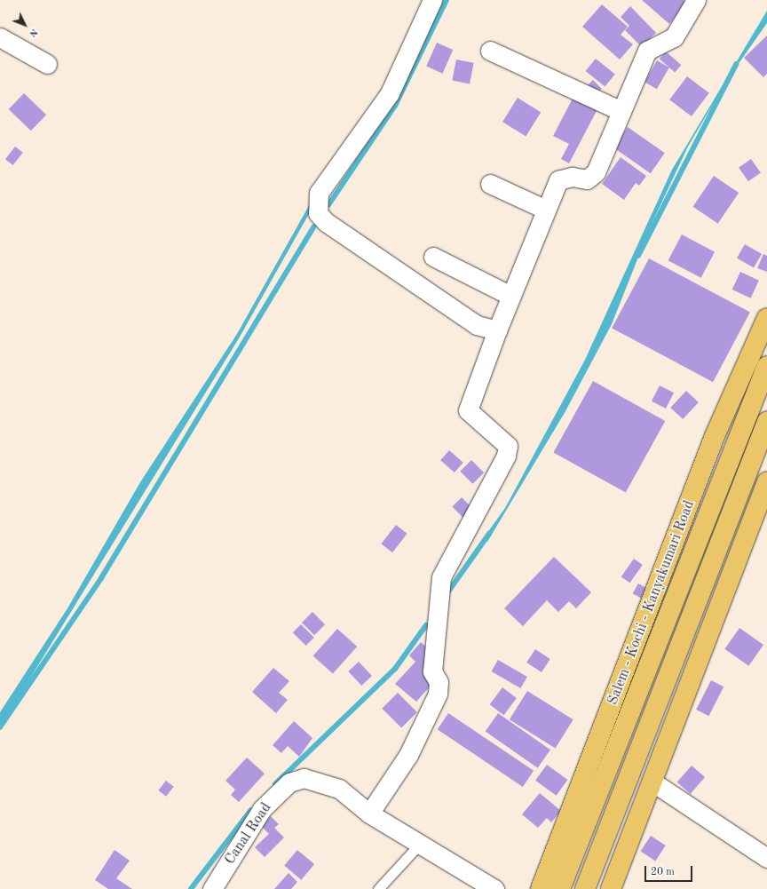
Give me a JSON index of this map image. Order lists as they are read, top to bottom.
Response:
{
  "streets": {
    "highway": ["Salem - Kochi - Kanyakumari Road"],
    "street": ["Canal Road"]
  },
  "scale_bar": "20 m",
  "north": "bottom right"
}
